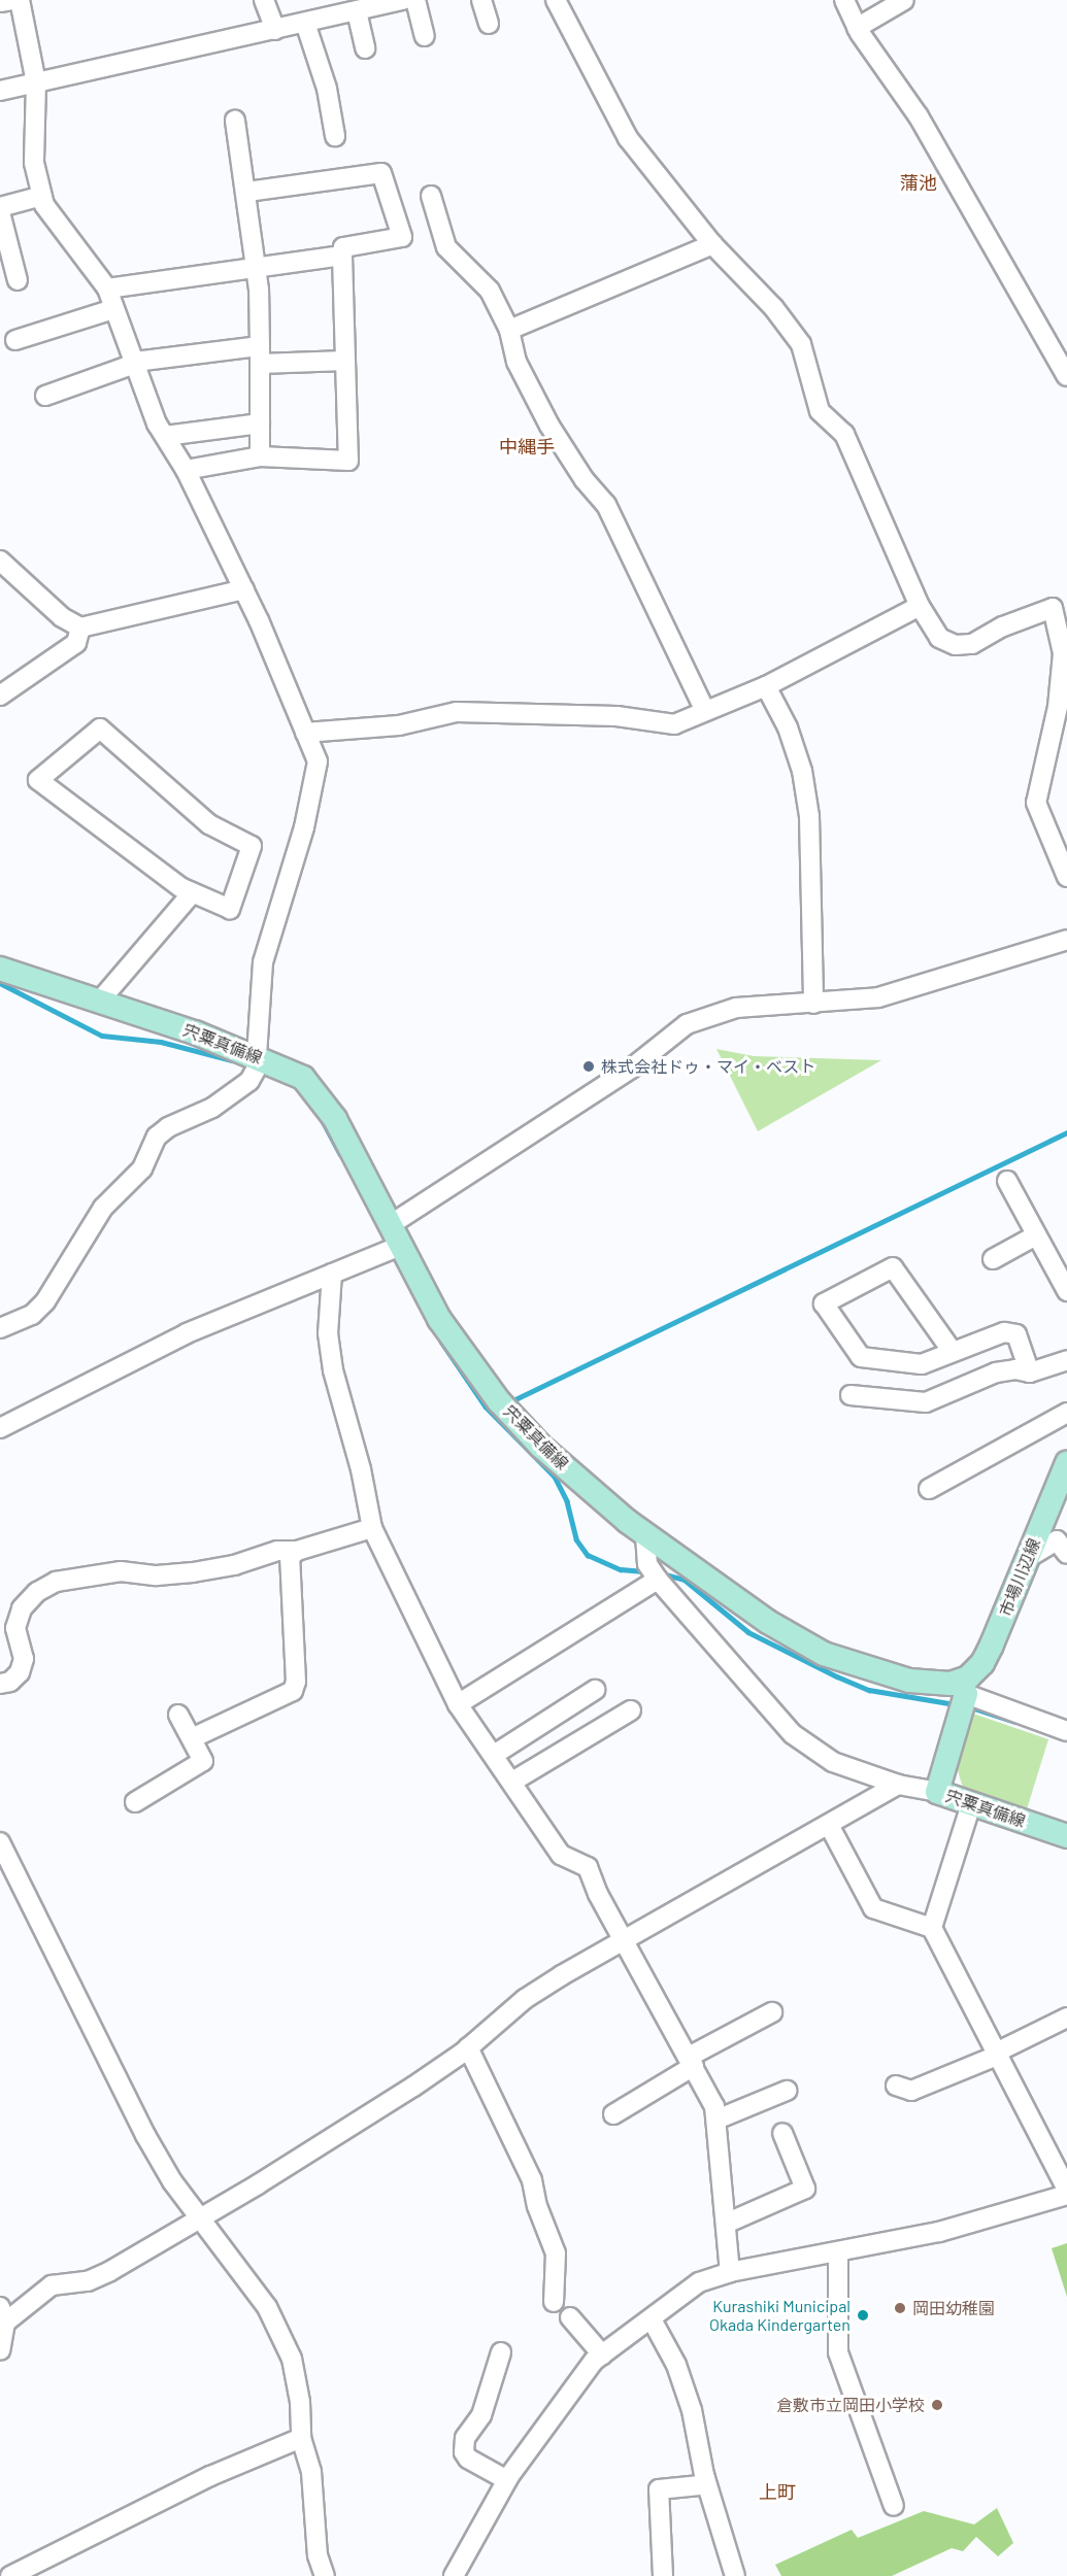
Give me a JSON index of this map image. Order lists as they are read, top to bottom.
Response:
{
  "streets": {
    "main road": ["宍粟真備線", "市場川辺線"]
  },
  "crossings": [
    ["宍粟真備線", "市場川辺線"]
  ],
  "districts": ["蒲池", "中縄手", "上町"],
  "places": [
    "株式会社ドゥ・マイ・ベスト",
    "岡田幼稚園",
    "Kurashiki Municipal Okada Kindergarten",
    "倉敷市立岡田小学校"
  ]
}
